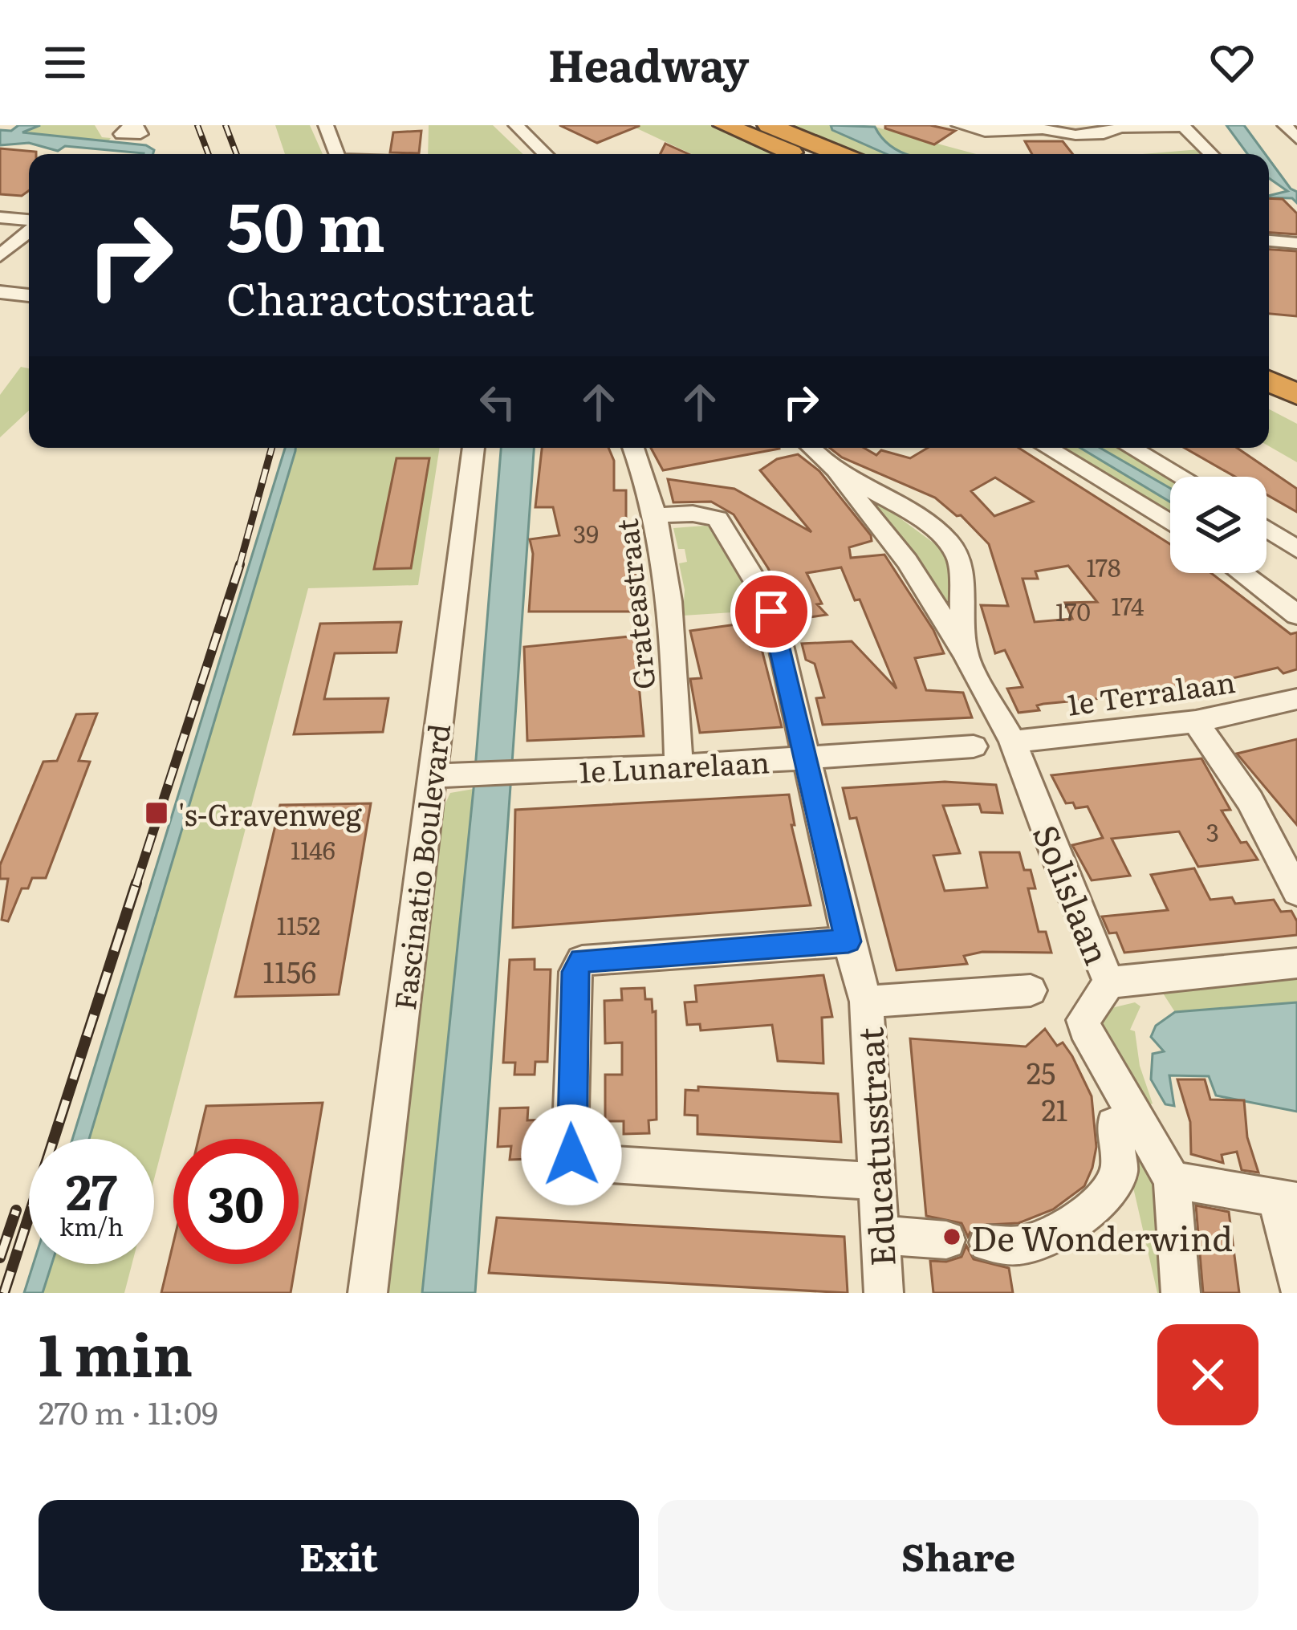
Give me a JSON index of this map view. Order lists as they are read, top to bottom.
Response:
{
  "streets": {
    "street": [
      "Grateastraat",
      "1e Terralaan",
      "1e Lunarelaan",
      "Fascinatio Boulevard",
      "Solislaan",
      "Educatusstraat"
    ]
  },
  "crossings": [
    ["Grateastraat", "1e Lunarelaan"],
    ["Grateastraat", "Educatusstraat"],
    ["1e Terralaan", "Solislaan"],
    ["1e Lunarelaan", "Fascinatio Boulevard"],
    ["1e Lunarelaan", "Educatusstraat"]
  ],
  "places": {
    "transit": ["'s-Gravenweg"],
    "other": ["De Wonderwind"]
  },
  "house_numbers": [
    "39",
    "178",
    "174",
    "170",
    "3",
    "1146",
    "1152",
    "1156",
    "25",
    "21"
  ],
  "page": {
    "header": "Headway",
    "turn": ["50 m", "Charactostraat"],
    "speed": "27 km/h",
    "limit": "30",
    "heading": ["1 min", "270 m · 11:09"],
    "buttons": ["Exit", "Share"]
  }
}
